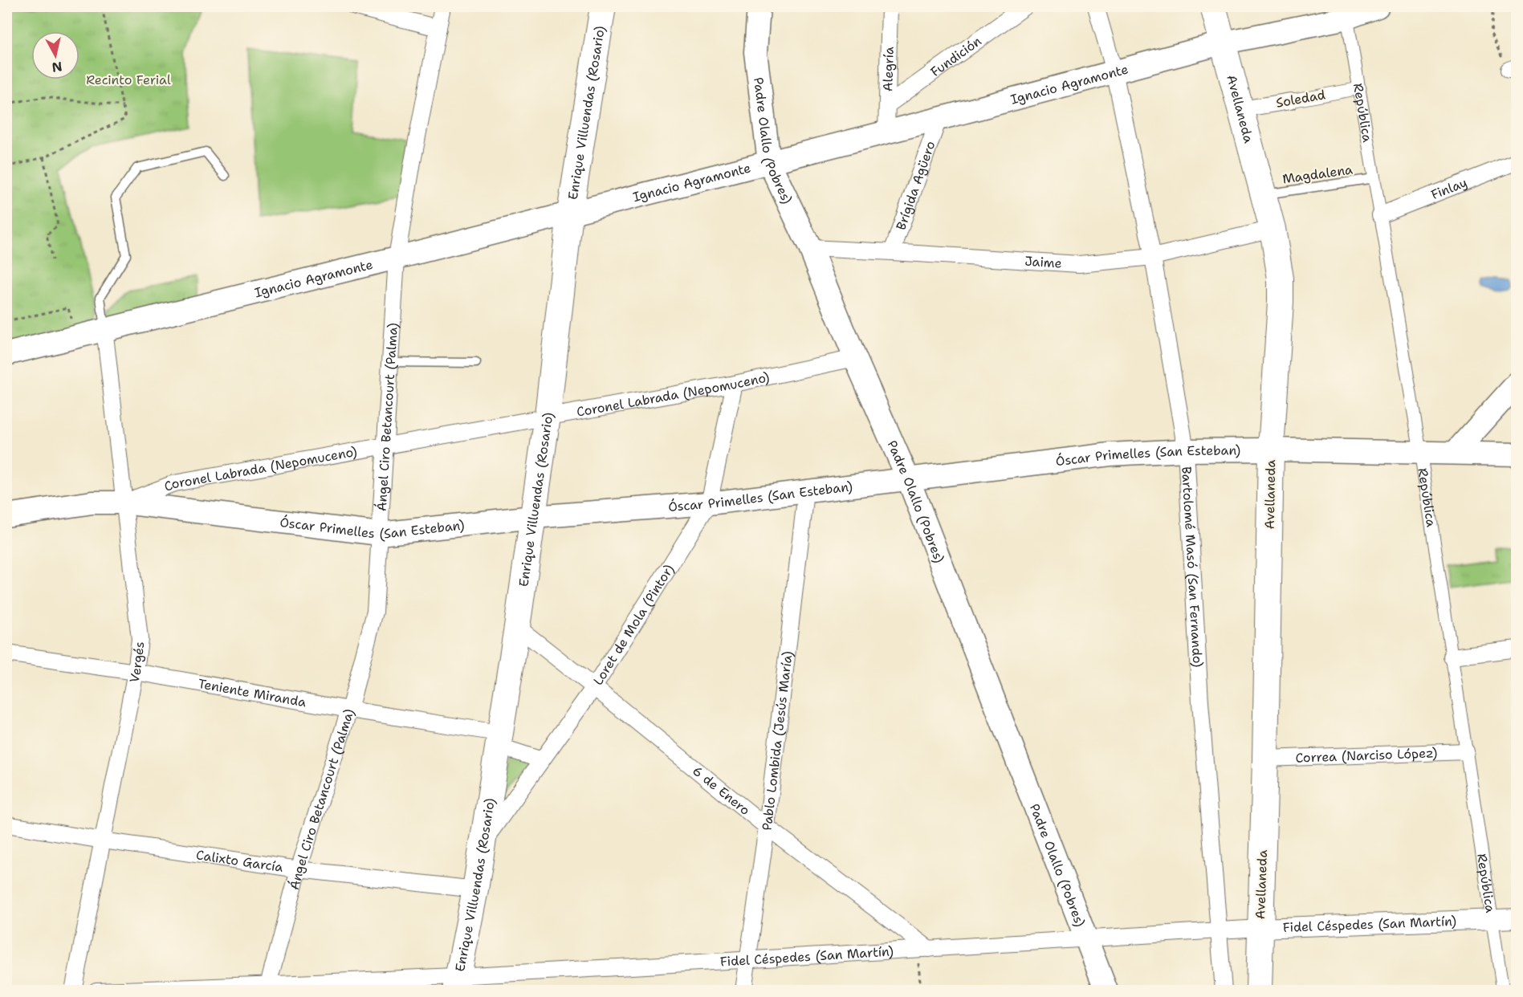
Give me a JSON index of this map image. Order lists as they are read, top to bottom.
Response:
{
  "streets": {
    "main road": [
      "Ignacio Agramonte",
      "Avellaneda",
      "Enrique Villuendas (Rosario)",
      "Padre Olallo (Pobres)",
      "Óscar Primelles (San Esteban)"
    ],
    "street": [
      "Fundición",
      "Alegría",
      "Soledad",
      "República",
      "Brígida Agüero",
      "Finlay",
      "Jaime",
      "Coronel Labrada (Nepomuceno)",
      "Ángel Ciro Betancourt (Palma)",
      "Bartolomé Masó (San Fernando)",
      "Loret de Mola (Pintor)",
      "Vergés",
      "Teniente Miranda",
      "Pablo Lombida (Jesús María)",
      "Correa (Narciso López)",
      "6 de Enero",
      "Calixto García",
      "Fidel Céspedes (San Martín)"
    ],
    "lane": ["Magdalena"]
  },
  "crossings": [
    ["Fundición", "Alegría"],
    ["Alegría", "Ignacio Agramonte"],
    ["Ignacio Agramonte", "Avellaneda"],
    ["Ignacio Agramonte", "Enrique Villuendas (Rosario)"],
    ["Ignacio Agramonte", "República"],
    ["Ignacio Agramonte", "Padre Olallo (Pobres)"],
    ["Ignacio Agramonte", "Brígida Agüero"],
    ["Ignacio Agramonte", "Ángel Ciro Betancourt (Palma)"],
    ["Ignacio Agramonte", "Bartolomé Masó (San Fernando)"],
    ["Ignacio Agramonte", "Vergés"],
    ["Soledad", "Avellaneda"],
    ["Soledad", "República"],
    ["Avellaneda", "Magdalena"],
    ["Avellaneda", "Jaime"],
    ["Avellaneda", "Óscar Primelles (San Esteban)"],
    ["Avellaneda", "Correa (Narciso López)"],
    ["Avellaneda", "Fidel Céspedes (San Martín)"],
    ["Enrique Villuendas (Rosario)", "Coronel Labrada (Nepomuceno)"],
    ["Enrique Villuendas (Rosario)", "Óscar Primelles (San Esteban)"],
    ["Enrique Villuendas (Rosario)", "Loret de Mola (Pintor)"],
    ["Enrique Villuendas (Rosario)", "Teniente Miranda"],
    ["Enrique Villuendas (Rosario)", "6 de Enero"],
    ["Enrique Villuendas (Rosario)", "Calixto García"],
    ["Enrique Villuendas (Rosario)", "Fidel Céspedes (San Martín)"],
    ["República", "Magdalena"],
    ["República", "Finlay"],
    ["República", "Óscar Primelles (San Esteban)"],
    ["República", "Correa (Narciso López)"],
    ["República", "Fidel Céspedes (San Martín)"],
    ["Padre Olallo (Pobres)", "Jaime"],
    ["Padre Olallo (Pobres)", "Coronel Labrada (Nepomuceno)"],
    ["Padre Olallo (Pobres)", "Óscar Primelles (San Esteban)"],
    ["Padre Olallo (Pobres)", "Fidel Céspedes (San Martín)"],
    ["Brígida Agüero", "Jaime"],
    ["Jaime", "Bartolomé Masó (San Fernando)"],
    ["Coronel Labrada (Nepomuceno)", "Ángel Ciro Betancourt (Palma)"],
    ["Coronel Labrada (Nepomuceno)", "Óscar Primelles (San Esteban)"],
    ["Coronel Labrada (Nepomuceno)", "Loret de Mola (Pintor)"],
    ["Coronel Labrada (Nepomuceno)", "Vergés"],
    ["Ángel Ciro Betancourt (Palma)", "Óscar Primelles (San Esteban)"],
    ["Ángel Ciro Betancourt (Palma)", "Teniente Miranda"],
    ["Ángel Ciro Betancourt (Palma)", "Calixto García"],
    ["Ángel Ciro Betancourt (Palma)", "Fidel Céspedes (San Martín)"],
    ["Óscar Primelles (San Esteban)", "Bartolomé Masó (San Fernando)"],
    ["Óscar Primelles (San Esteban)", "Loret de Mola (Pintor)"],
    ["Óscar Primelles (San Esteban)", "Vergés"],
    ["Óscar Primelles (San Esteban)", "Pablo Lombida (Jesús María)"],
    ["Bartolomé Masó (San Fernando)", "Fidel Céspedes (San Martín)"],
    ["Loret de Mola (Pintor)", "Teniente Miranda"],
    ["Loret de Mola (Pintor)", "6 de Enero"],
    ["Vergés", "Teniente Miranda"],
    ["Vergés", "Calixto García"],
    ["Pablo Lombida (Jesús María)", "6 de Enero"],
    ["Pablo Lombida (Jesús María)", "Fidel Céspedes (San Martín)"],
    ["6 de Enero", "Fidel Céspedes (San Martín)"]
  ],
  "parks": ["Recinto Ferial"],
  "north": "bottom"
}
